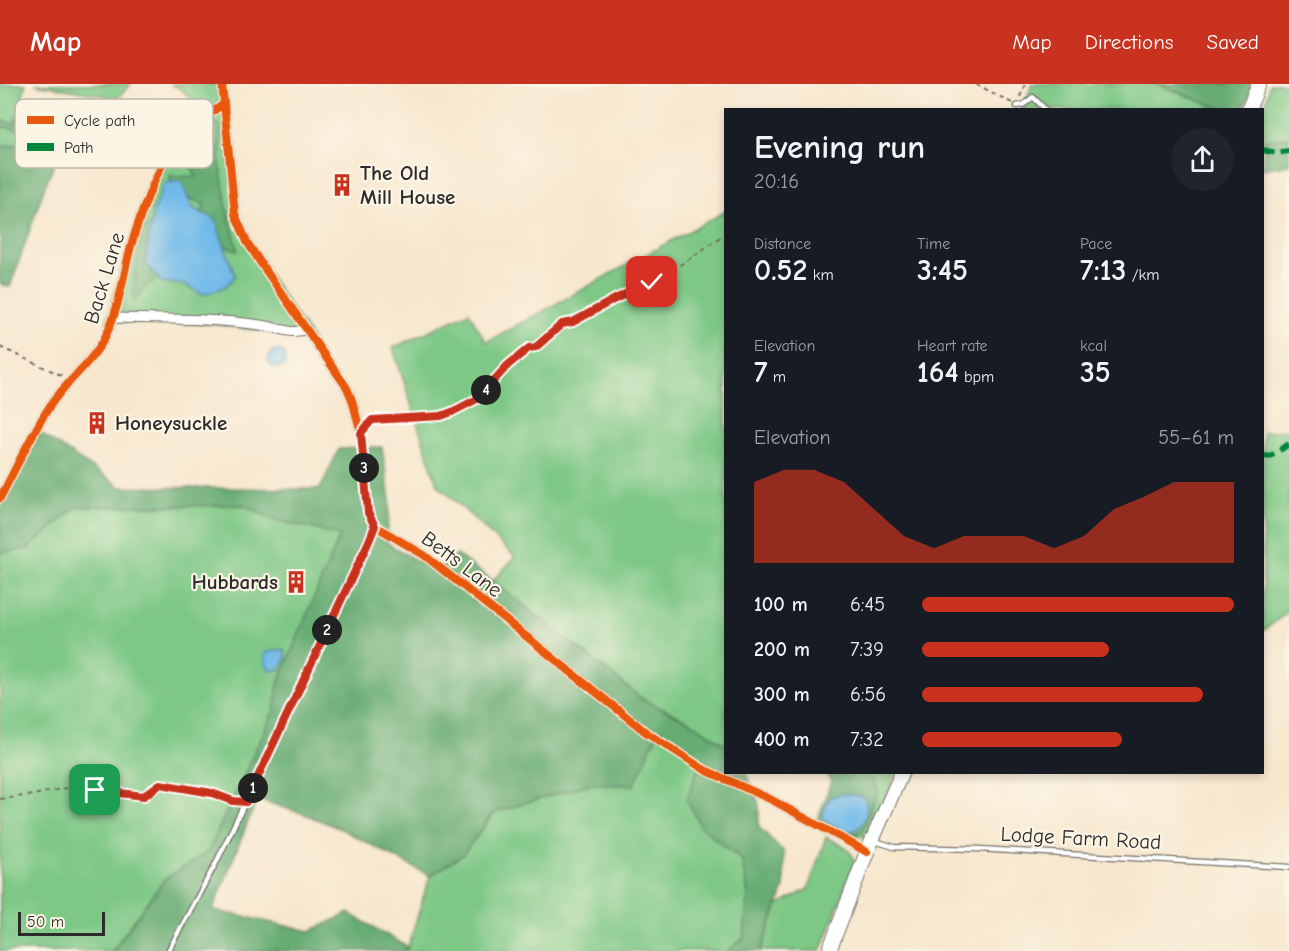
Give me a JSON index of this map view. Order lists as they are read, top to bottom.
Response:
{
  "streets": {
    "street": ["Back Lane", "Betts Lane"],
    "lane": ["Lodge Farm Road"]
  },
  "crossings": [
    ["Betts Lane", "Lodge Farm Road"]
  ],
  "places": {
    "building": ["The Old Mill House", "Honeysuckle", "Hubbards"]
  },
  "legend": ["Cycle path", "Path"],
  "scale_bar": "50 m",
  "page": {
    "header": "Map",
    "nav": ["Map", "Directions", "Saved"],
    "heading": ["Evening run", "20:16"],
    "stats": [
      ["Distance", "0.52 km"],
      ["Time", "3:45"],
      ["Pace", "7:13 /km"],
      ["Elevation", "7 m"],
      ["Heart rate", "164 bpm"],
      ["kcal", "35"]
    ],
    "pins": [
      "4",
      "3",
      "2",
      "1"
    ],
    "chart": ["Elevation", "55–61 m"],
    "list": [
      {
        "name": "100 m",
        "note": "6:45"
      },
      {
        "name": "200 m",
        "note": "7:39"
      },
      {
        "name": "300 m",
        "note": "6:56"
      },
      {
        "name": "400 m",
        "note": "7:32"
      }
    ],
    "scale": "50 m"
  }
}
